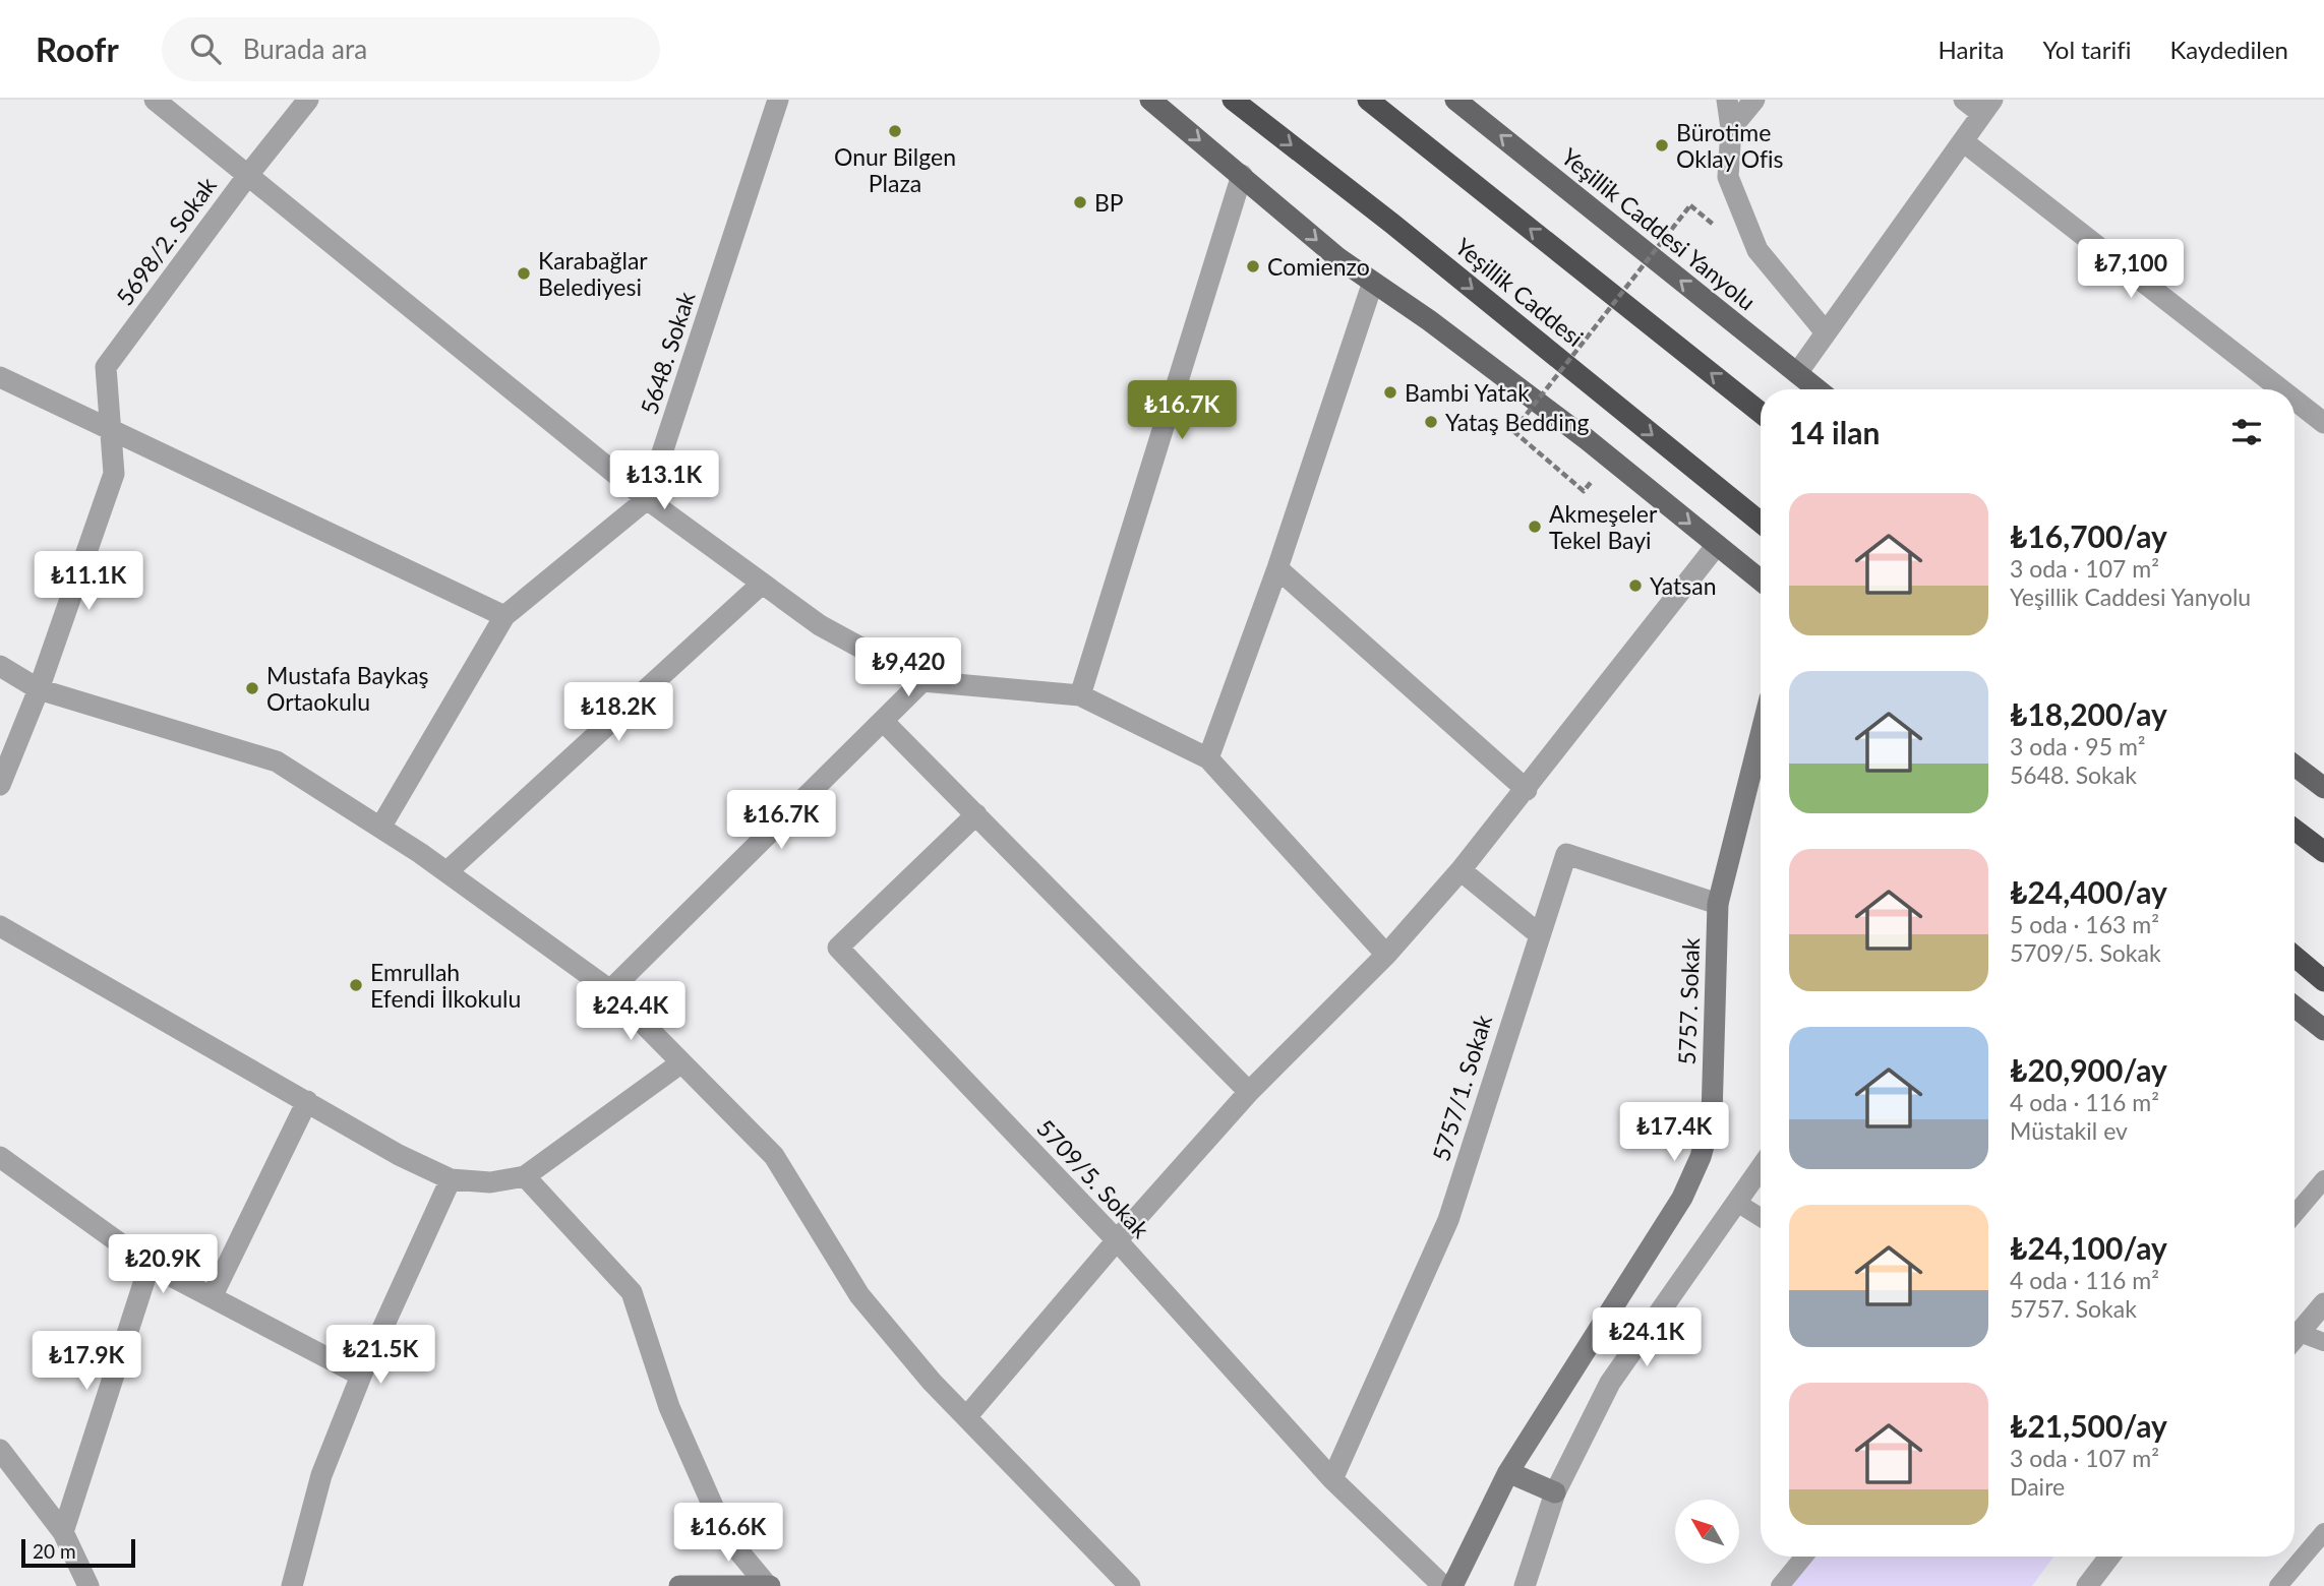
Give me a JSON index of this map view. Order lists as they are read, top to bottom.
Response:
{
  "streets": {
    "highway": ["Yeşillik Caddesi"],
    "main road": ["Yeşillik Caddesi Yanyolu", "5757. Sokak"],
    "street": [
      "5698/2. Sokak",
      "5648. Sokak",
      "5757/1. Sokak",
      "5709/5. Sokak"
    ]
  },
  "crossings": [
    ["5757. Sokak", "5757/1. Sokak"],
    ["5757/1. Sokak", "5709/5. Sokak"]
  ],
  "places": [
    "Onur Bilgen Plaza",
    "Bürotime Oklay Ofis",
    "BP",
    "Comienzo",
    "Karabağlar Belediyesi",
    "Bambi Yatak",
    "Yataş Bedding",
    "Akmeşeler Tekel Bayi",
    "Yatsan",
    "Mustafa Baykaş Ortaokulu",
    "Emrullah Efendi İlkokulu"
  ],
  "scale_bar": "20 m",
  "north": "top left",
  "page": {
    "header": "Roofr",
    "search": "Burada ara",
    "nav": ["Harita", "Yol tarifi", "Kaydedilen"],
    "price": [
      "₺7,100",
      "₺16.7K",
      "₺13.1K",
      "₺11.1K",
      "₺9,420",
      "₺18.2K",
      "₺16.7K",
      "₺24.4K",
      "₺17.4K",
      "₺20.9K",
      "₺24.1K",
      "₺21.5K",
      "₺17.9K",
      "₺16.6K"
    ],
    "heading": "14 ilan",
    "list": [
      {
        "name": "₺16,700/ay",
        "note": "3 oda · 107 m² · Yeşillik Caddesi Yanyolu"
      },
      {
        "name": "₺18,200/ay",
        "note": "3 oda · 95 m² · 5648. Sokak"
      },
      {
        "name": "₺24,400/ay",
        "note": "5 oda · 163 m² · 5709/5. Sokak"
      },
      {
        "name": "₺20,900/ay",
        "note": "4 oda · 116 m² · Müstakil ev"
      },
      {
        "name": "₺24,100/ay",
        "note": "4 oda · 116 m² · 5757. Sokak"
      },
      {
        "name": "₺21,500/ay",
        "note": "3 oda · 107 m² · Daire"
      }
    ],
    "scale": "20 m"
  }
}
